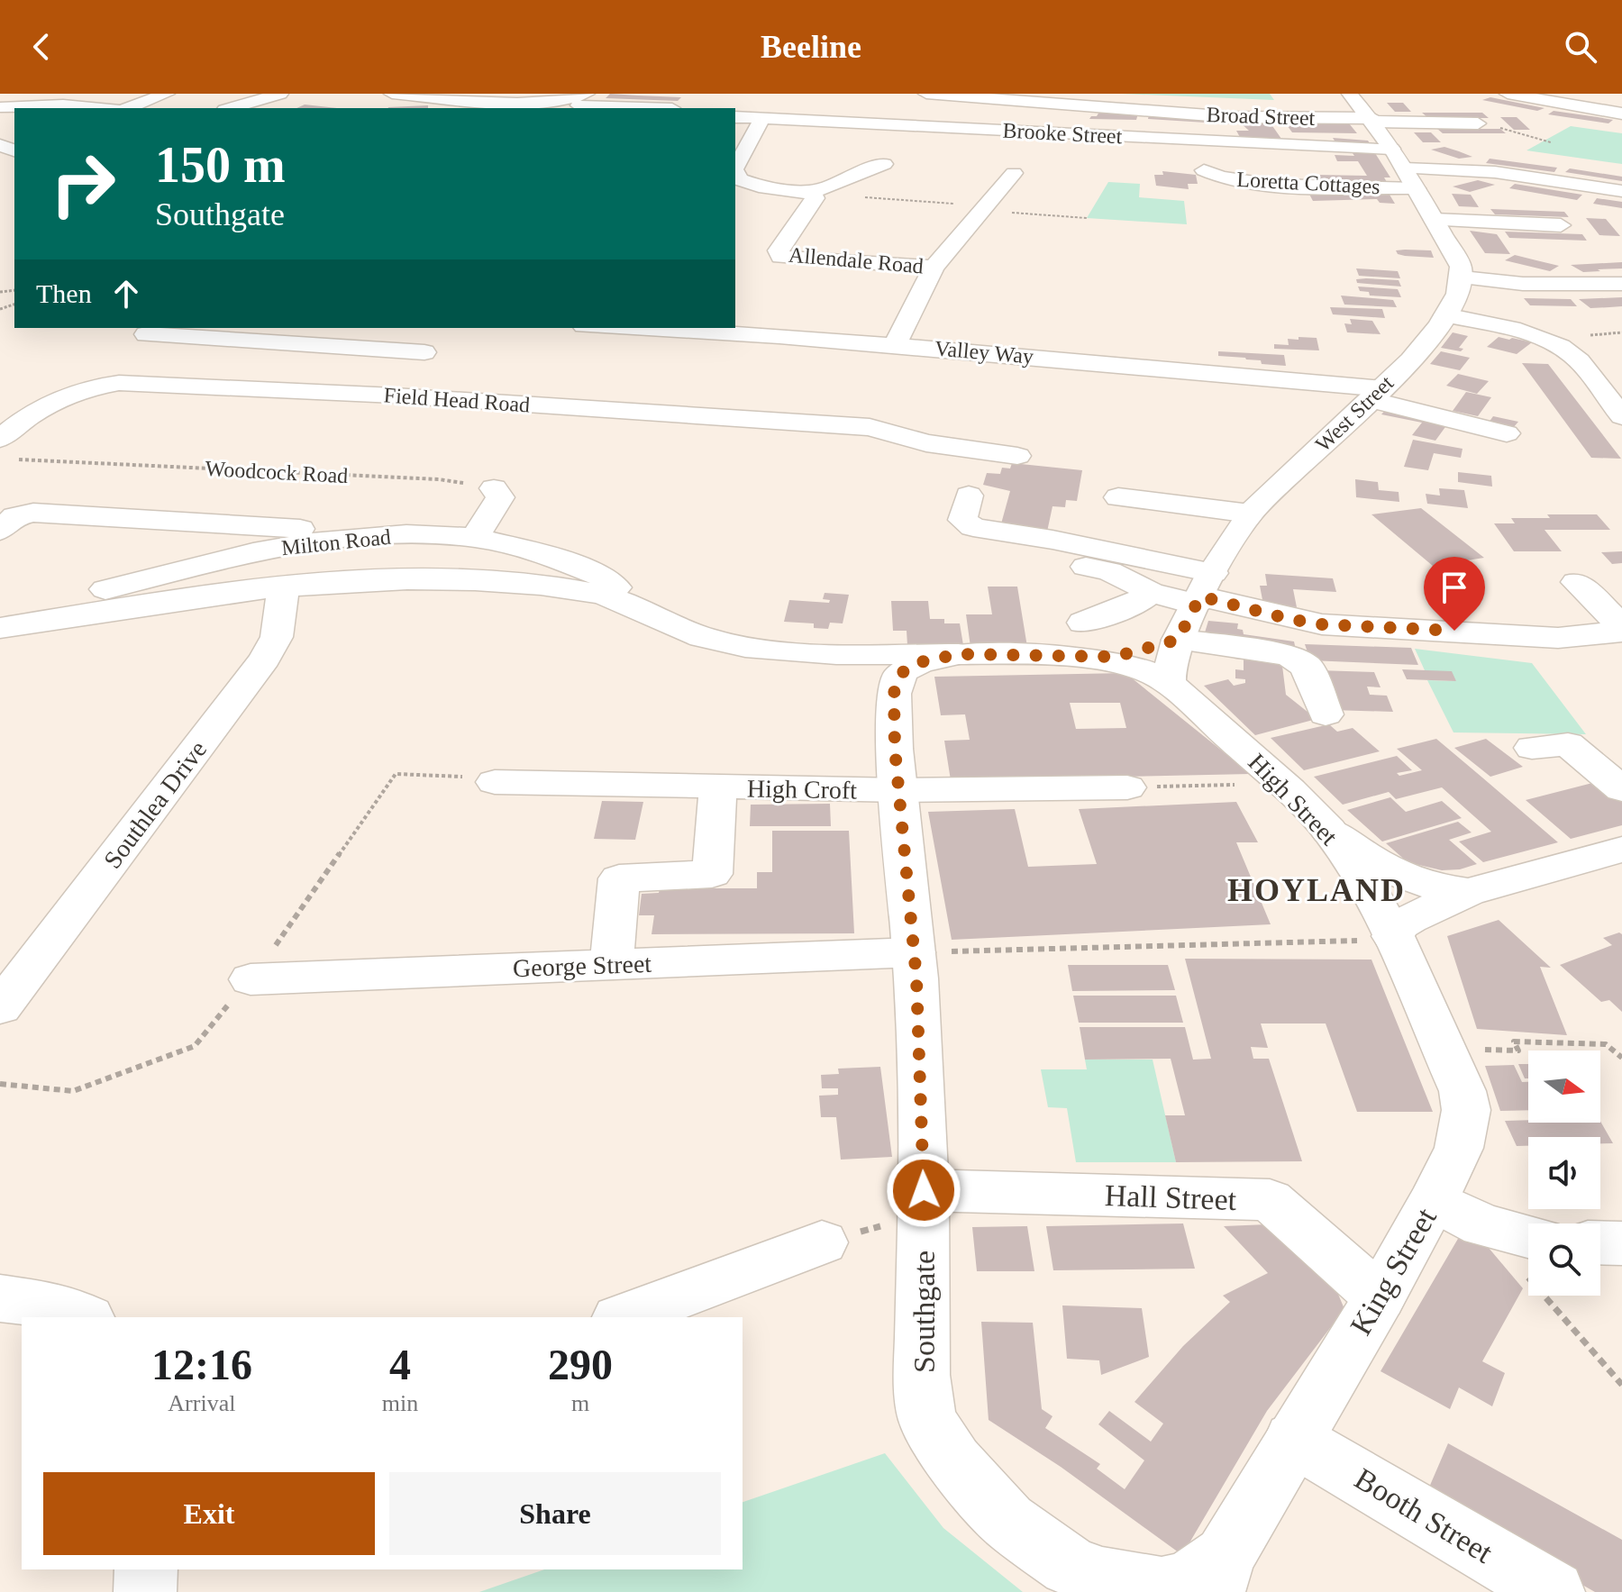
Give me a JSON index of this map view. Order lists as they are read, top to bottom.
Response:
{
  "streets": {
    "street": [
      "Broad Street",
      "Brooke Street",
      "Loretta Cottages",
      "Allendale Road",
      "Valley Way",
      "Field Head Road",
      "West Street",
      "Milton Road",
      "High Croft",
      "High Street",
      "Southlea Drive",
      "George Street",
      "Hall Street",
      "King Street",
      "Southgate",
      "Booth Street"
    ],
    "path": ["Woodcock Road"]
  },
  "crossings": [
    ["Brooke Street", "Loretta Cottages"],
    ["Valley Way", "West Street"],
    ["Field Head Road", "Woodcock Road"],
    ["West Street", "High Street"],
    ["Milton Road", "High Street"],
    ["Milton Road", "Southlea Drive"],
    ["Milton Road", "Southgate"],
    ["High Croft", "Southgate"],
    ["High Street", "King Street"],
    ["George Street", "Southgate"],
    ["Hall Street", "King Street"],
    ["Hall Street", "Southgate"],
    ["King Street", "Southgate"],
    ["King Street", "Booth Street"]
  ],
  "districts": ["HOYLAND"],
  "north": "right",
  "page": {
    "header": "Beeline",
    "turn": ["150 m", "Southgate"],
    "then": "Then",
    "eta": [
      "12:16",
      "Arrival",
      "4",
      "min",
      "290",
      "m"
    ],
    "buttons": ["Exit", "Share"]
  }
}
